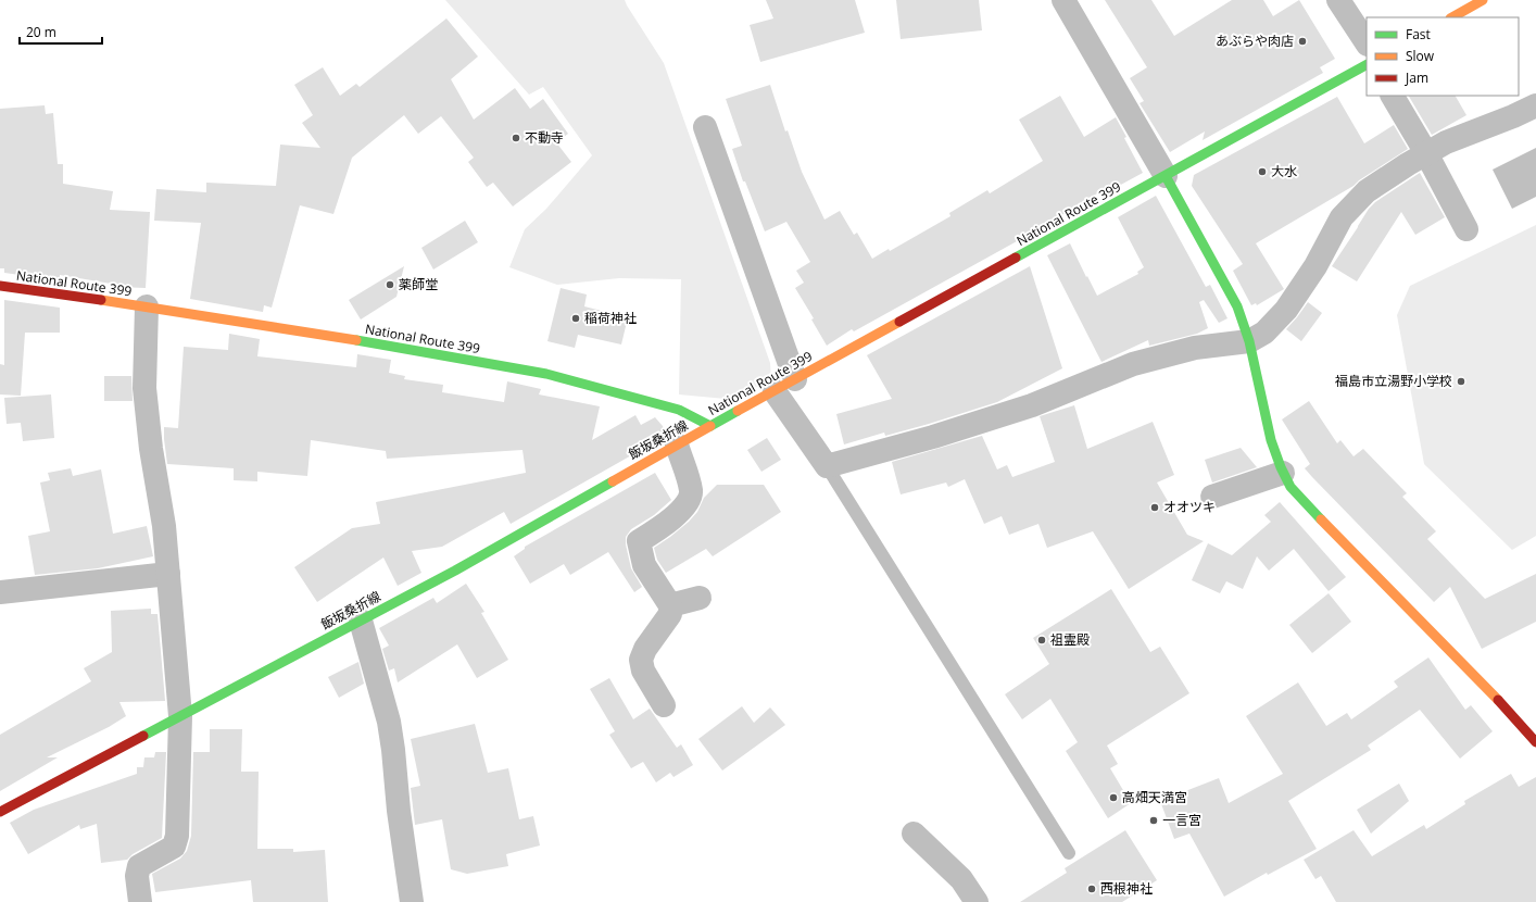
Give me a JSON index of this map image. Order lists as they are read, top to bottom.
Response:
{
  "streets": {
    "main road": ["National Route 399", "飯坂桑折線"]
  },
  "crossings": [
    ["National Route 399", "飯坂桑折線"]
  ],
  "places": [
    "あぶらや肉店",
    "不動寺",
    "大水",
    "薬師堂",
    "稲荷神社",
    "福島市立湯野小学校",
    "オオツキ",
    "祖霊殿",
    "高畑天満宮",
    "一言宮",
    "西根神社"
  ],
  "legend": ["Fast", "Slow", "Jam"],
  "scale_bar": "20 m"
}
